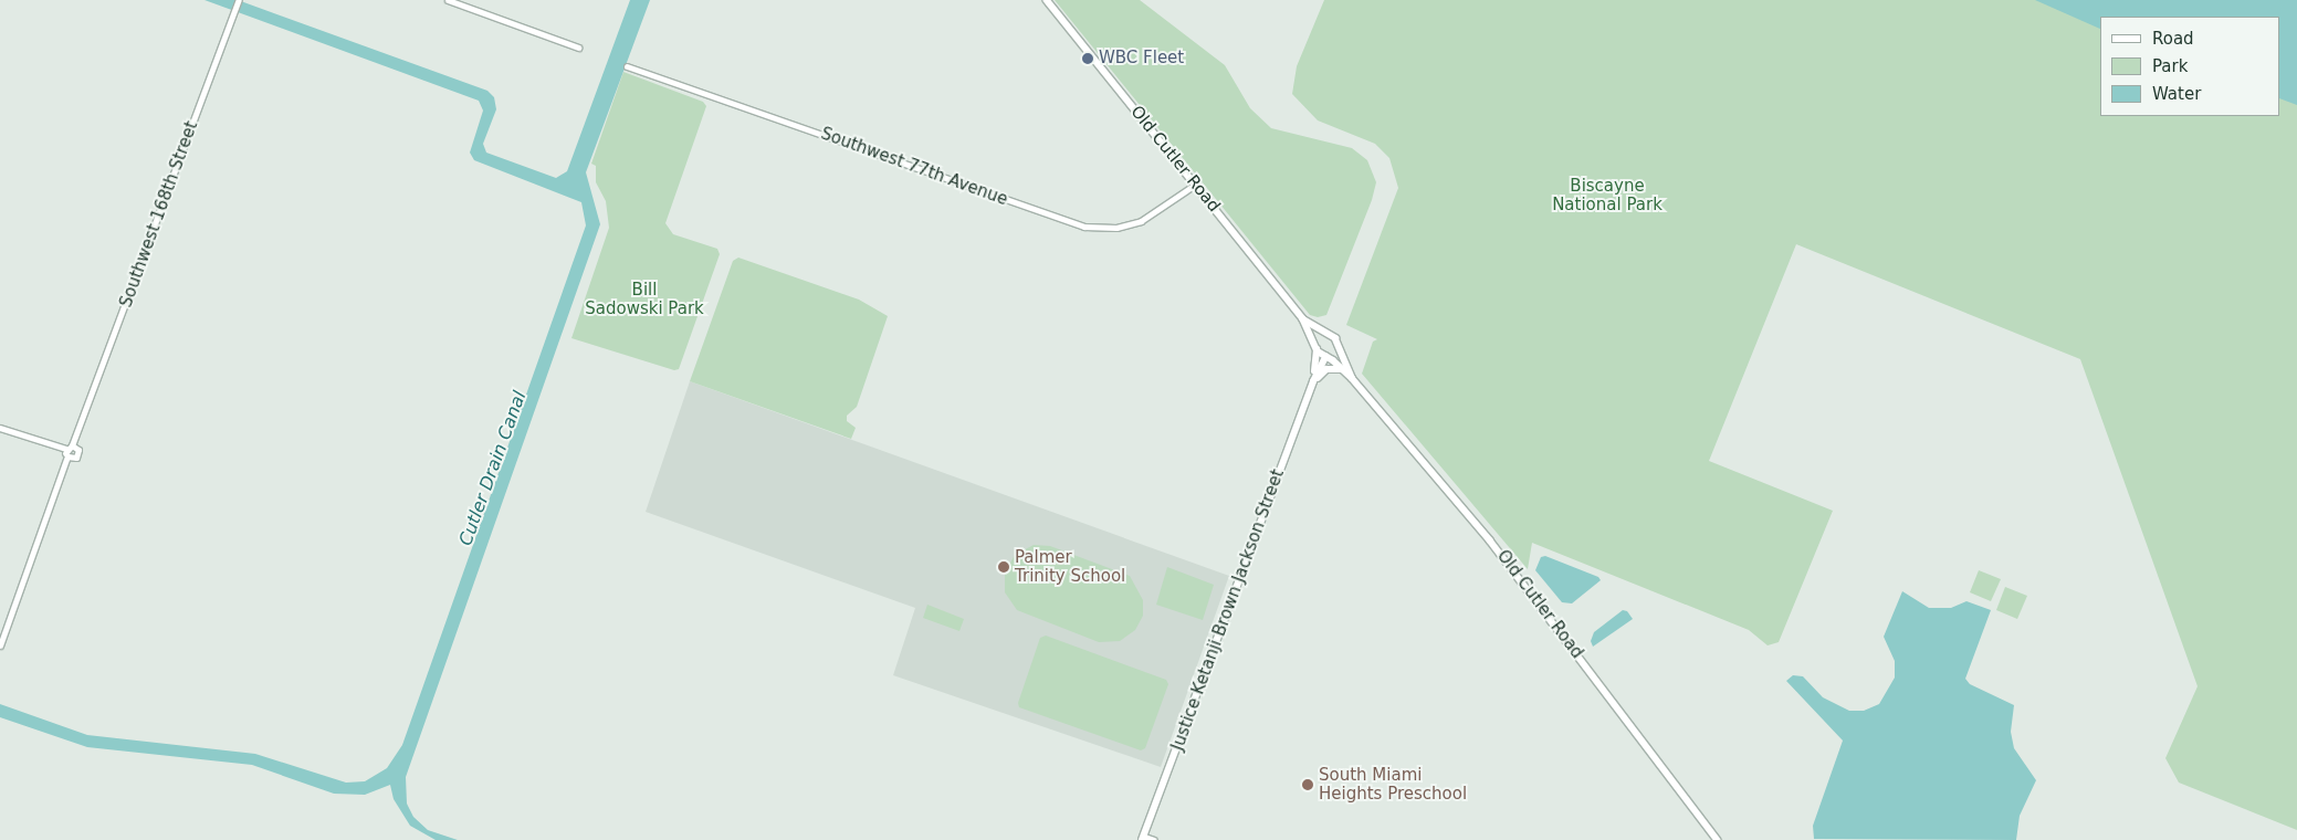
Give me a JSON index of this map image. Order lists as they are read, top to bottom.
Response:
{
  "streets": {
    "main road": ["Old Cutler Road", "Justice Ketanji Brown Jackson Street"],
    "street": ["Southwest 77th Avenue", "Southwest 168th Street"]
  },
  "crossings": [
    ["Old Cutler Road", "Southwest 77th Avenue"],
    ["Old Cutler Road", "Justice Ketanji Brown Jackson Street"]
  ],
  "water": ["Cutler Drain Canal"],
  "parks": ["Biscayne National Park", "Bill Sadowski Park"],
  "places": ["WBC Fleet", "Palmer Trinity School", "South Miami Heights Preschool"],
  "legend": ["Road", "Park", "Water"]
}
